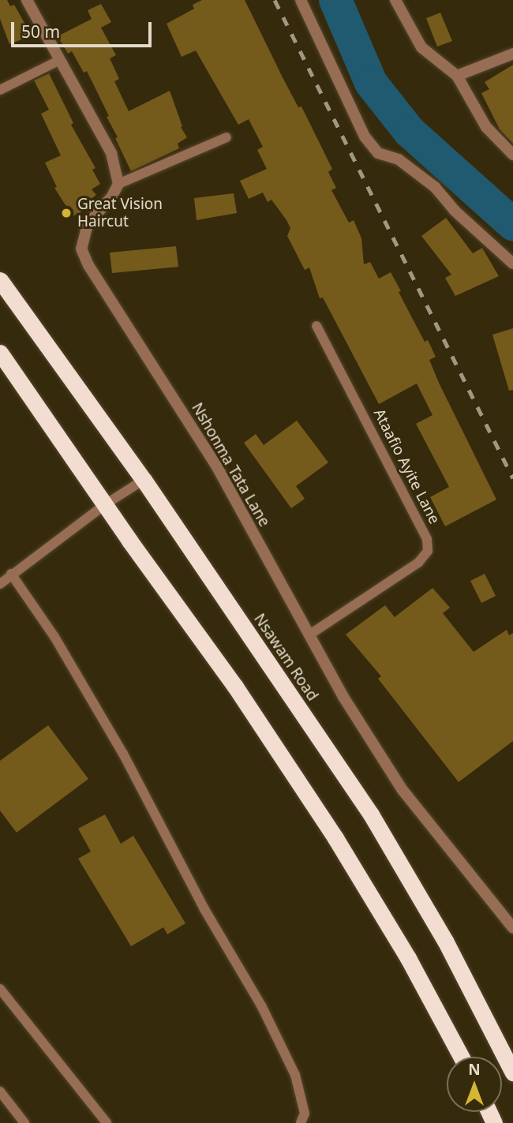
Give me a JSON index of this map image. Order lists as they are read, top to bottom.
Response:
{
  "streets": {
    "highway": ["Nsawam Road"],
    "street": ["Nshonma Tata Lane"],
    "lane": ["Ataafio Ayite Lane"]
  },
  "crossings": [
    ["Nshonma Tata Lane", "Ataafio Ayite Lane"]
  ],
  "places": ["Great Vision Haircut"],
  "scale_bar": "50 m",
  "north": "top"
}
